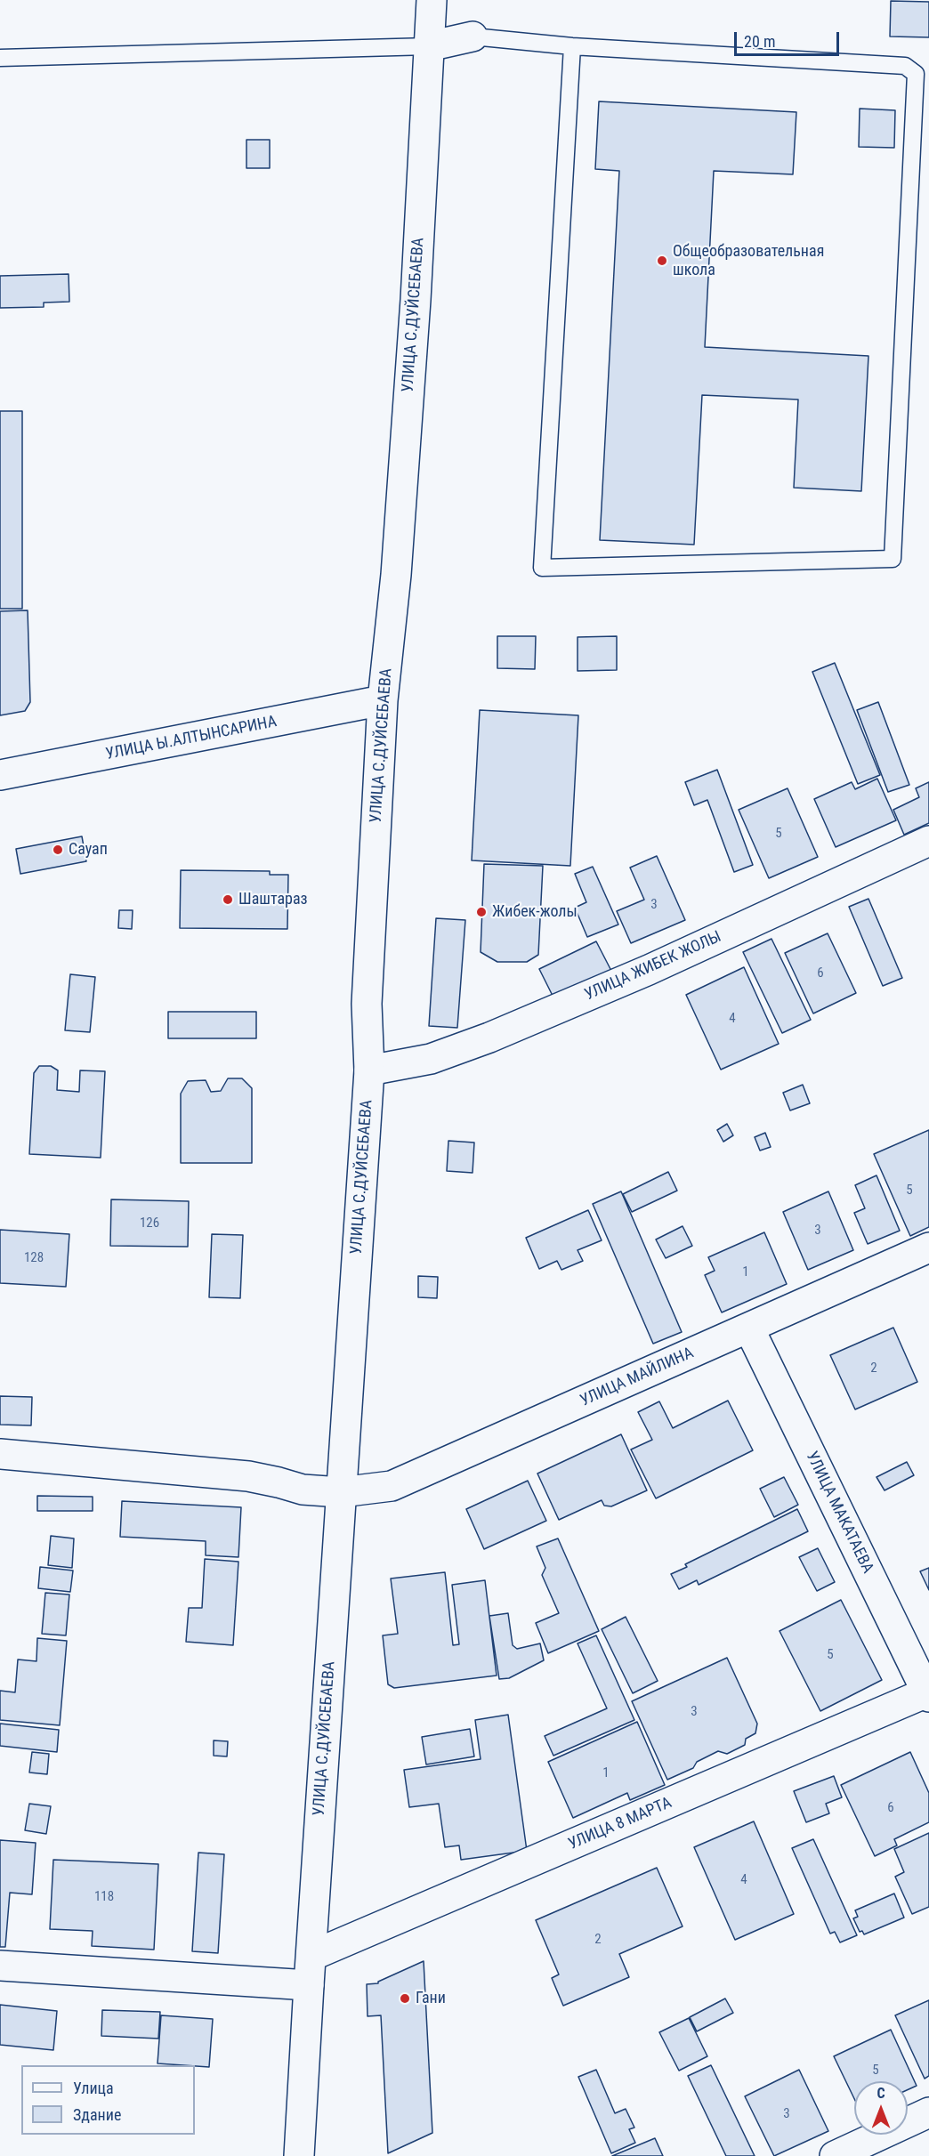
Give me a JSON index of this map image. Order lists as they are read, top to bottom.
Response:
{
  "streets": {
    "street": [
      "УЛИЦА С.ДУЙСЕБАЕВА",
      "УЛИЦА Ы.АЛТЫНСАРИНА",
      "УЛИЦА ЖИБЕК ЖОЛЫ",
      "УЛИЦА МАЙЛИНА",
      "УЛИЦА МАКАТАЕВА",
      "УЛИЦА 8 МАРТА"
    ]
  },
  "crossings": [
    ["УЛИЦА С.ДУЙСЕБАЕВА", "УЛИЦА Ы.АЛТЫНСАРИНА"],
    ["УЛИЦА С.ДУЙСЕБАЕВА", "УЛИЦА ЖИБЕК ЖОЛЫ"],
    ["УЛИЦА С.ДУЙСЕБАЕВА", "УЛИЦА МАЙЛИНА"],
    ["УЛИЦА С.ДУЙСЕБАЕВА", "УЛИЦА 8 МАРТА"],
    ["УЛИЦА МАЙЛИНА", "УЛИЦА МАКАТАЕВА"],
    ["УЛИЦА МАКАТАЕВА", "УЛИЦА 8 МАРТА"]
  ],
  "places": [
    "Общеобразовательная школа",
    "Сауап",
    "Шаштараз",
    "Жибек-жолы",
    "Гани"
  ],
  "house_numbers": [
    "5",
    "3",
    "6",
    "4",
    "5",
    "126",
    "3",
    "128",
    "1",
    "2",
    "5",
    "3",
    "1",
    "6",
    "4",
    "118",
    "2",
    "5",
    "3"
  ],
  "legend": ["Улица", "Здание"],
  "scale_bar": "20 m",
  "north": "top"
}
